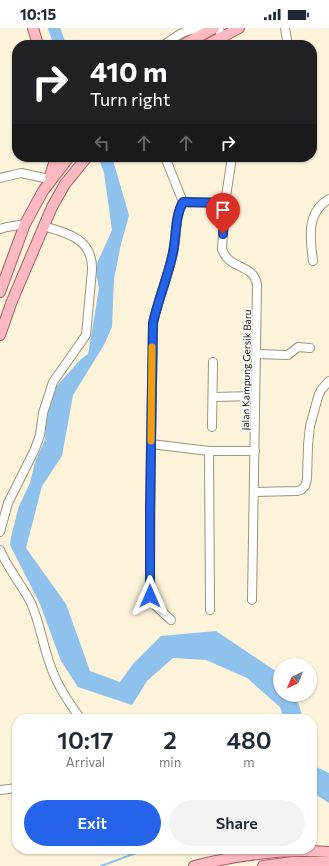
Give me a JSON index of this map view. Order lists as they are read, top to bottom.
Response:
{
  "streets": {
    "street": ["Jalan Kampung Gersik Baru"]
  },
  "north": "bottom left",
  "page": {
    "status": "10:15",
    "turn": ["410 m", "Turn right"],
    "eta": [
      "10:17",
      "Arrival",
      "2",
      "min",
      "480",
      "m"
    ],
    "buttons": ["Exit", "Share"]
  }
}
